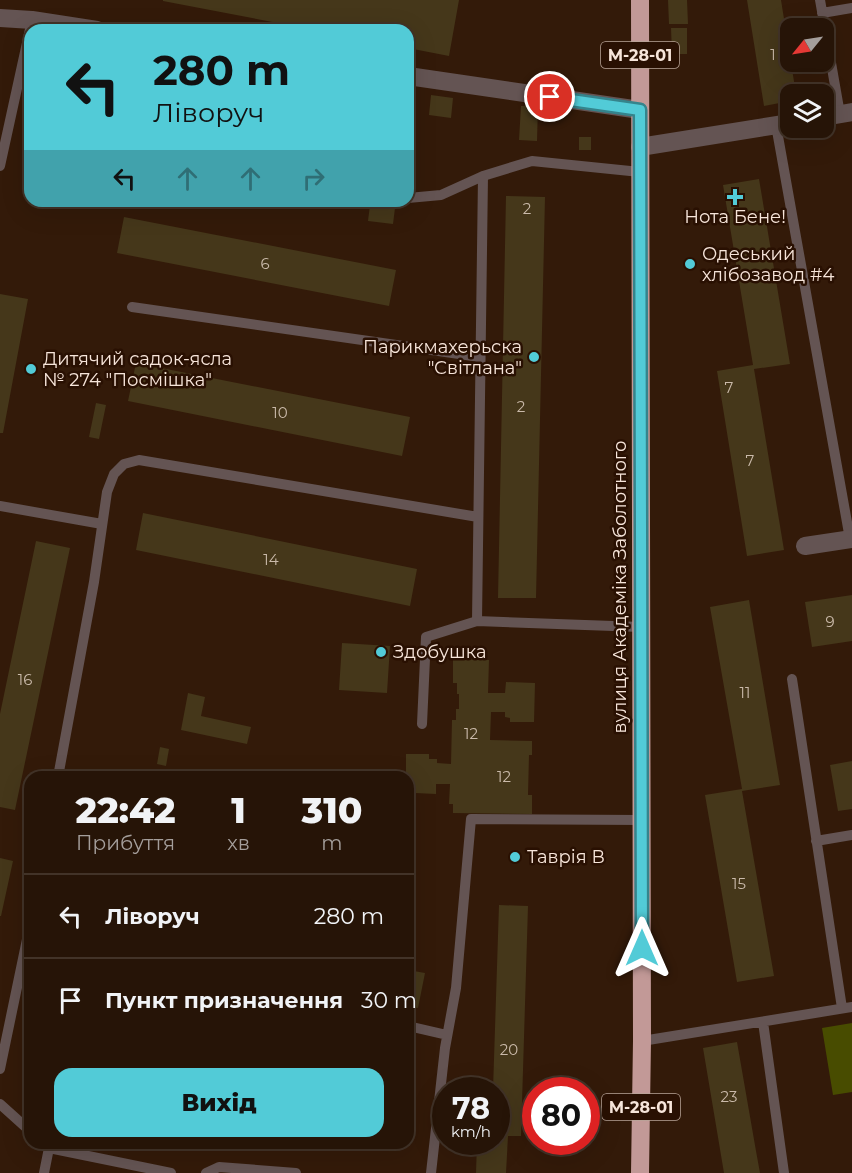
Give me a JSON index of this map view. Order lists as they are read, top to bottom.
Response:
{
  "streets": {
    "highway": ["М-28-01", "вулиця Академіка Заболотного"]
  },
  "places": {
    "health": ["Нота Бене!"],
    "other": [
      "Одеський хлібозавод #4",
      "Парикмахерьска \"Світлана\"",
      "Дитячий садок-ясла № 274 \"Посмішка\"",
      "Здобушка",
      "Таврія В"
    ]
  },
  "house_numbers": [
    "1",
    "2",
    "6",
    "7",
    "2",
    "10",
    "7",
    "14",
    "9",
    "16",
    "11",
    "12",
    "12",
    "15",
    "20",
    "23"
  ],
  "north": "bottom left",
  "page": {
    "turn": ["280 m", "Ліворуч"],
    "eta": [
      "22:42",
      "Прибуття",
      "1",
      "хв",
      "310",
      "m"
    ],
    "list": [
      {
        "name": "Ліворуч",
        "value": "280 m"
      },
      {
        "name": "Пункт призначення",
        "value": "30 m"
      }
    ],
    "buttons": "Вихід",
    "speed": "78 km/h",
    "limit": "80"
  }
}
